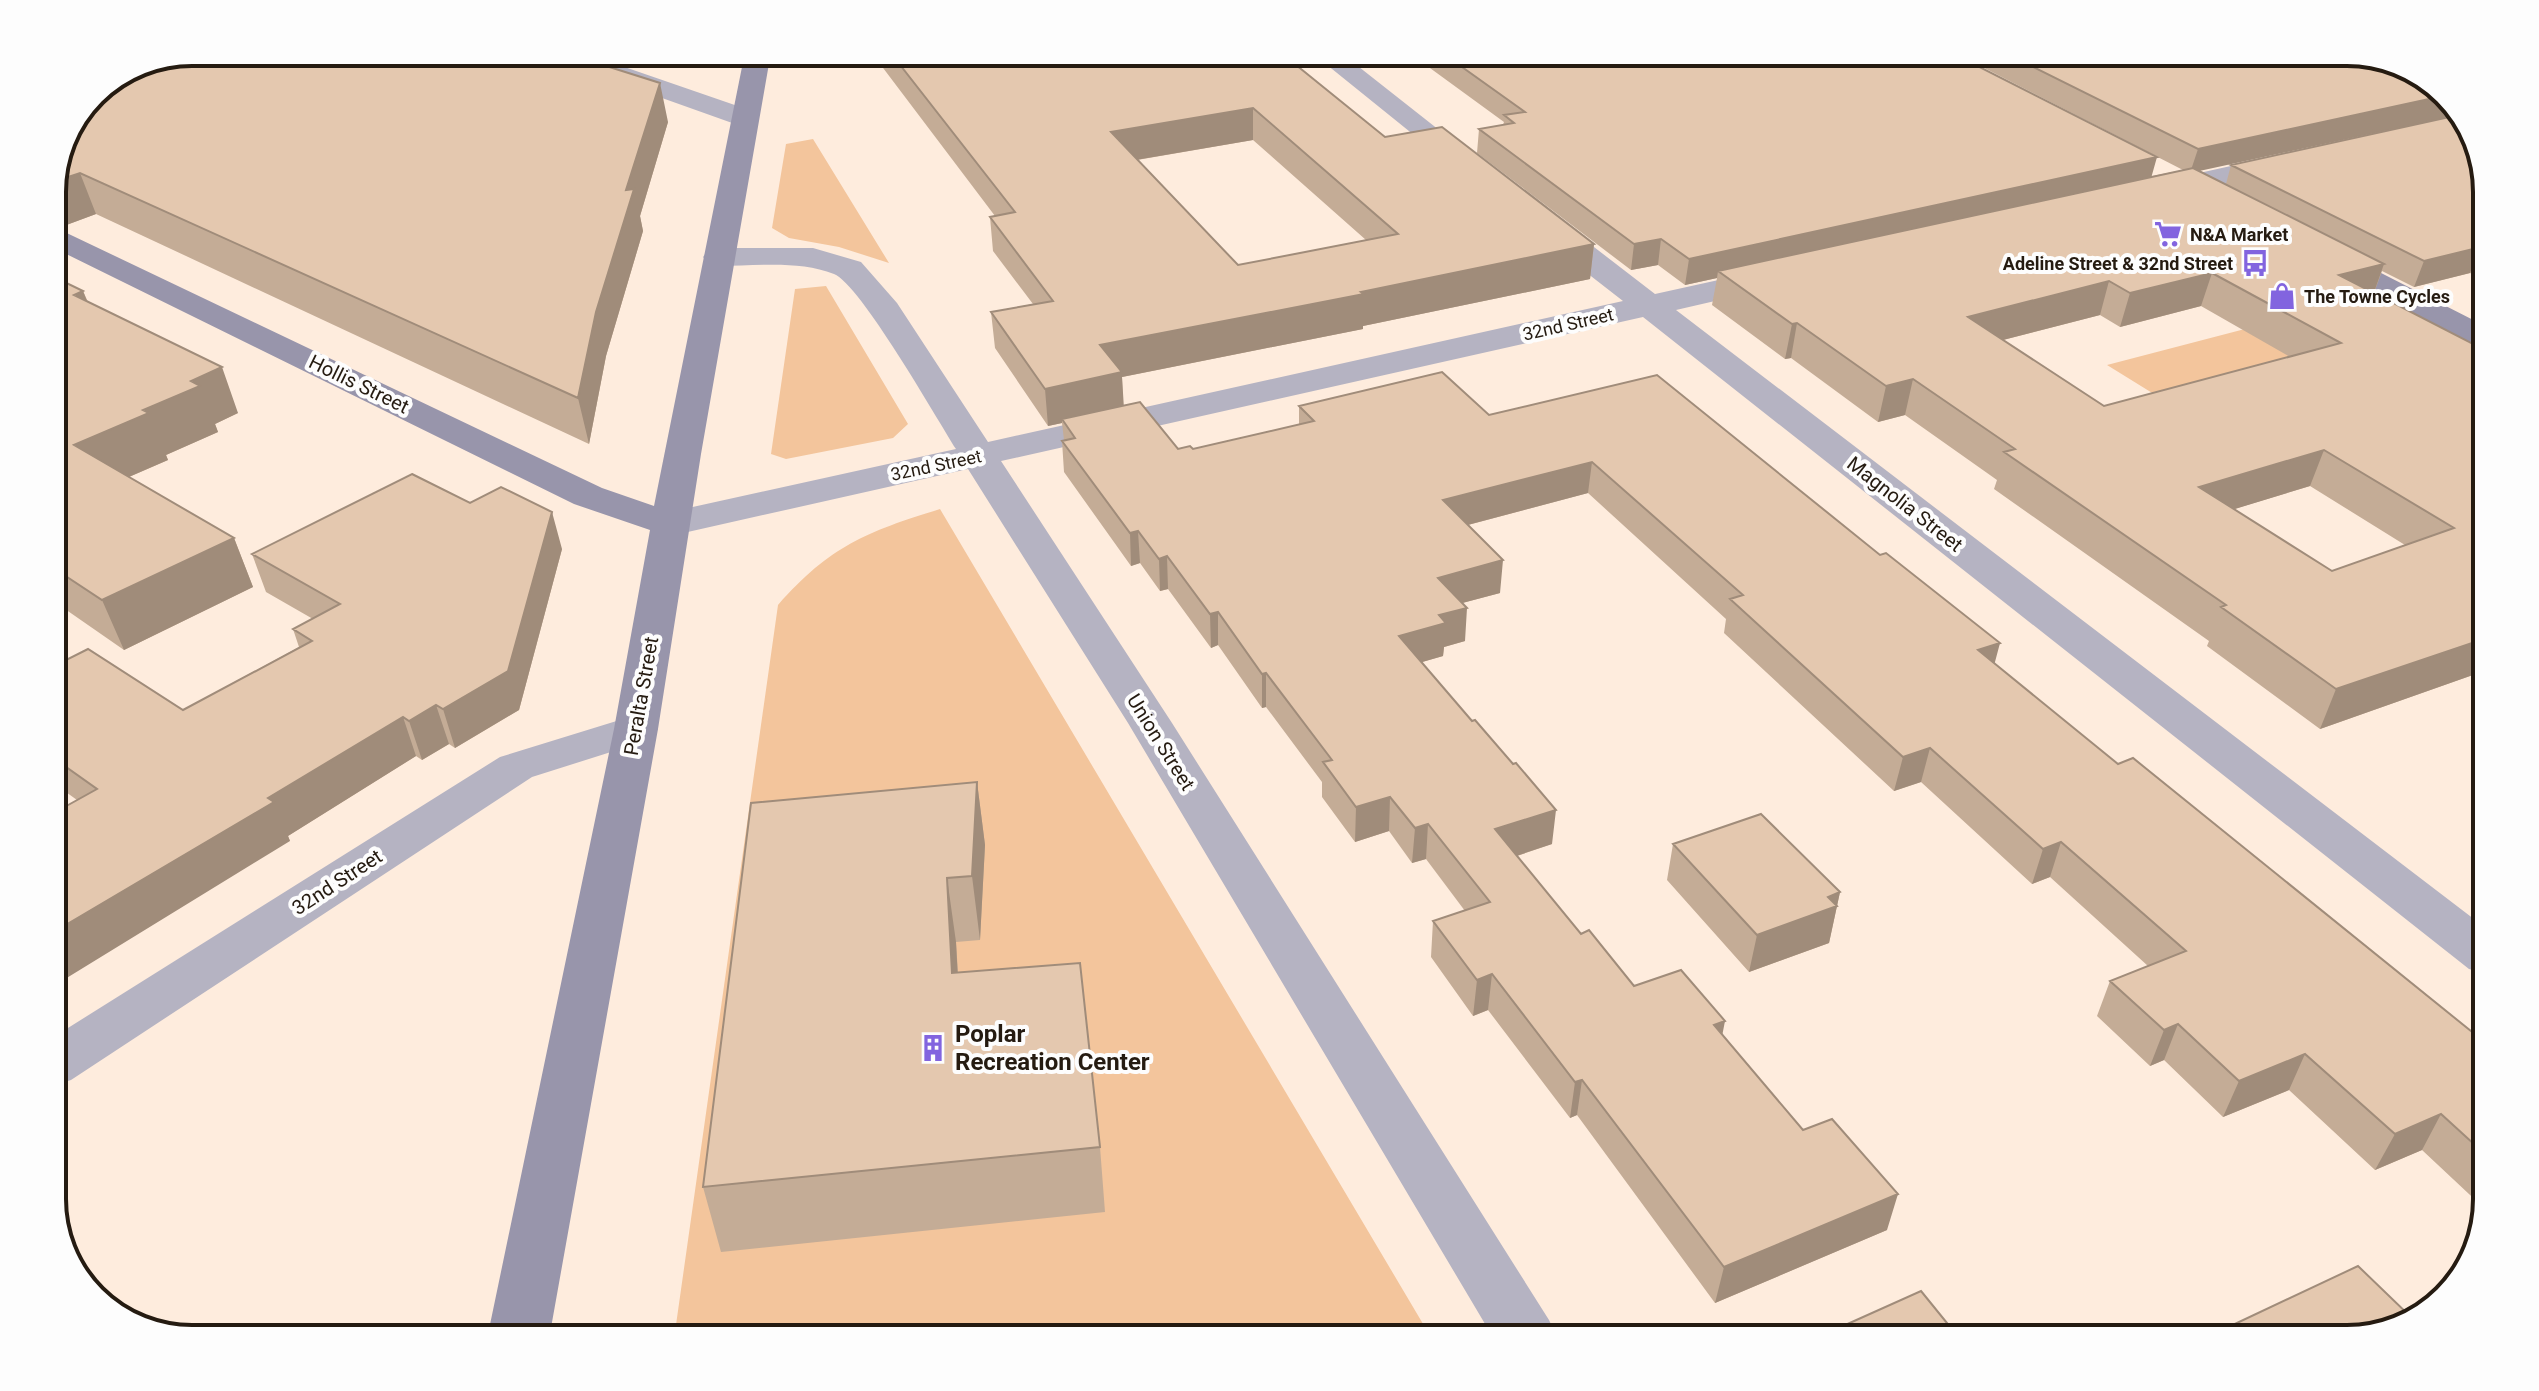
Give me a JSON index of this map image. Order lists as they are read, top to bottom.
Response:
{
  "streets": {
    "street": [
      "32nd Street",
      "Hollis Street",
      "Magnolia Street",
      "Peralta Street",
      "Union Street"
    ]
  },
  "crossings": [
    ["32nd Street", "Hollis Street"],
    ["32nd Street", "Magnolia Street"],
    ["32nd Street", "Peralta Street"],
    ["32nd Street", "Union Street"],
    ["Hollis Street", "Peralta Street"],
    ["Peralta Street", "Union Street"]
  ],
  "places": {
    "supermarket": ["N&A Market"],
    "bus stop": ["Adeline Street & 32nd Street"],
    "shop": ["The Towne Cycles"],
    "building": ["Poplar Recreation Center"]
  }
}
